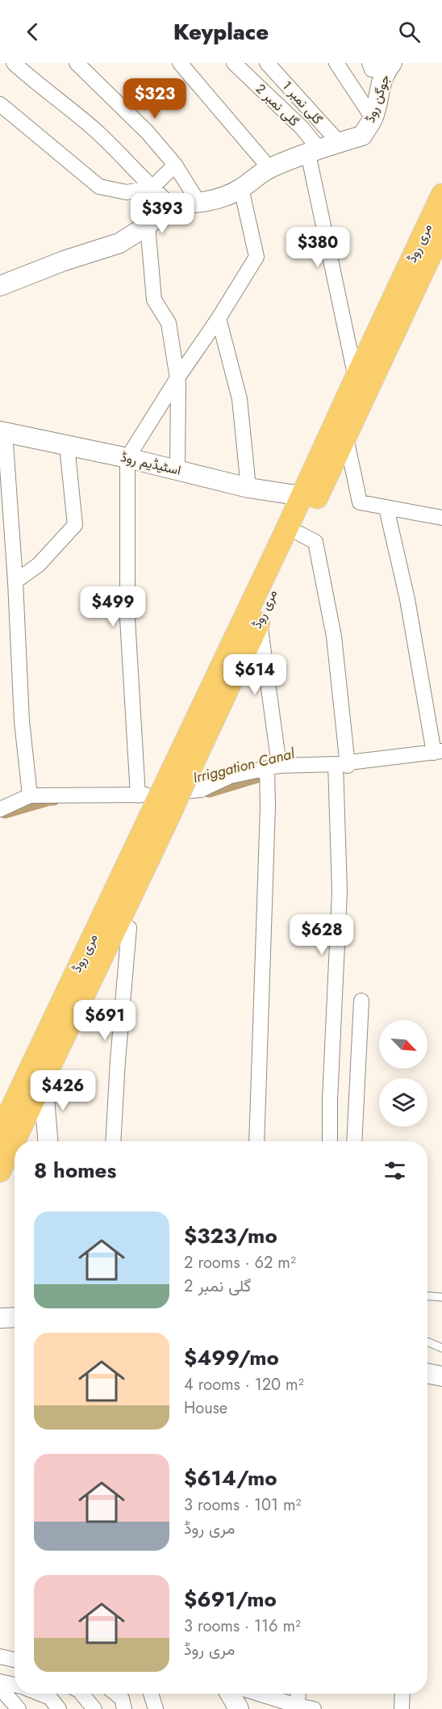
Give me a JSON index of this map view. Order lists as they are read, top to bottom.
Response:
{
  "streets": {
    "main road": ["مری روڈ"],
    "street": [
      "جوگن روڈ",
      "گلی نمبر 1",
      "گلی نمبر 2",
      "اسٹیڈیم روڈ"
    ]
  },
  "crossings": [
    ["جوگن روڈ", "گلی نمبر 1"],
    ["جوگن روڈ", "گلی نمبر 2"],
    ["مری روڈ", "اسٹیڈیم روڈ"]
  ],
  "water": ["Irriggation Canal"],
  "north": "bottom right",
  "page": {
    "header": "Keyplace",
    "price": [
      "$323",
      "$393",
      "$380",
      "$499",
      "$614",
      "$628",
      "$691",
      "$426"
    ],
    "heading": "8 homes",
    "list": [
      {
        "name": "$323/mo",
        "note": "2 rooms · 62 m² · گلی نمبر 2"
      },
      {
        "name": "$499/mo",
        "note": "4 rooms · 120 m² · House"
      },
      {
        "name": "$614/mo",
        "note": "3 rooms · 101 m² · مری روڈ"
      },
      {
        "name": "$691/mo",
        "note": "3 rooms · 116 m² · مری روڈ"
      }
    ]
  }
}
